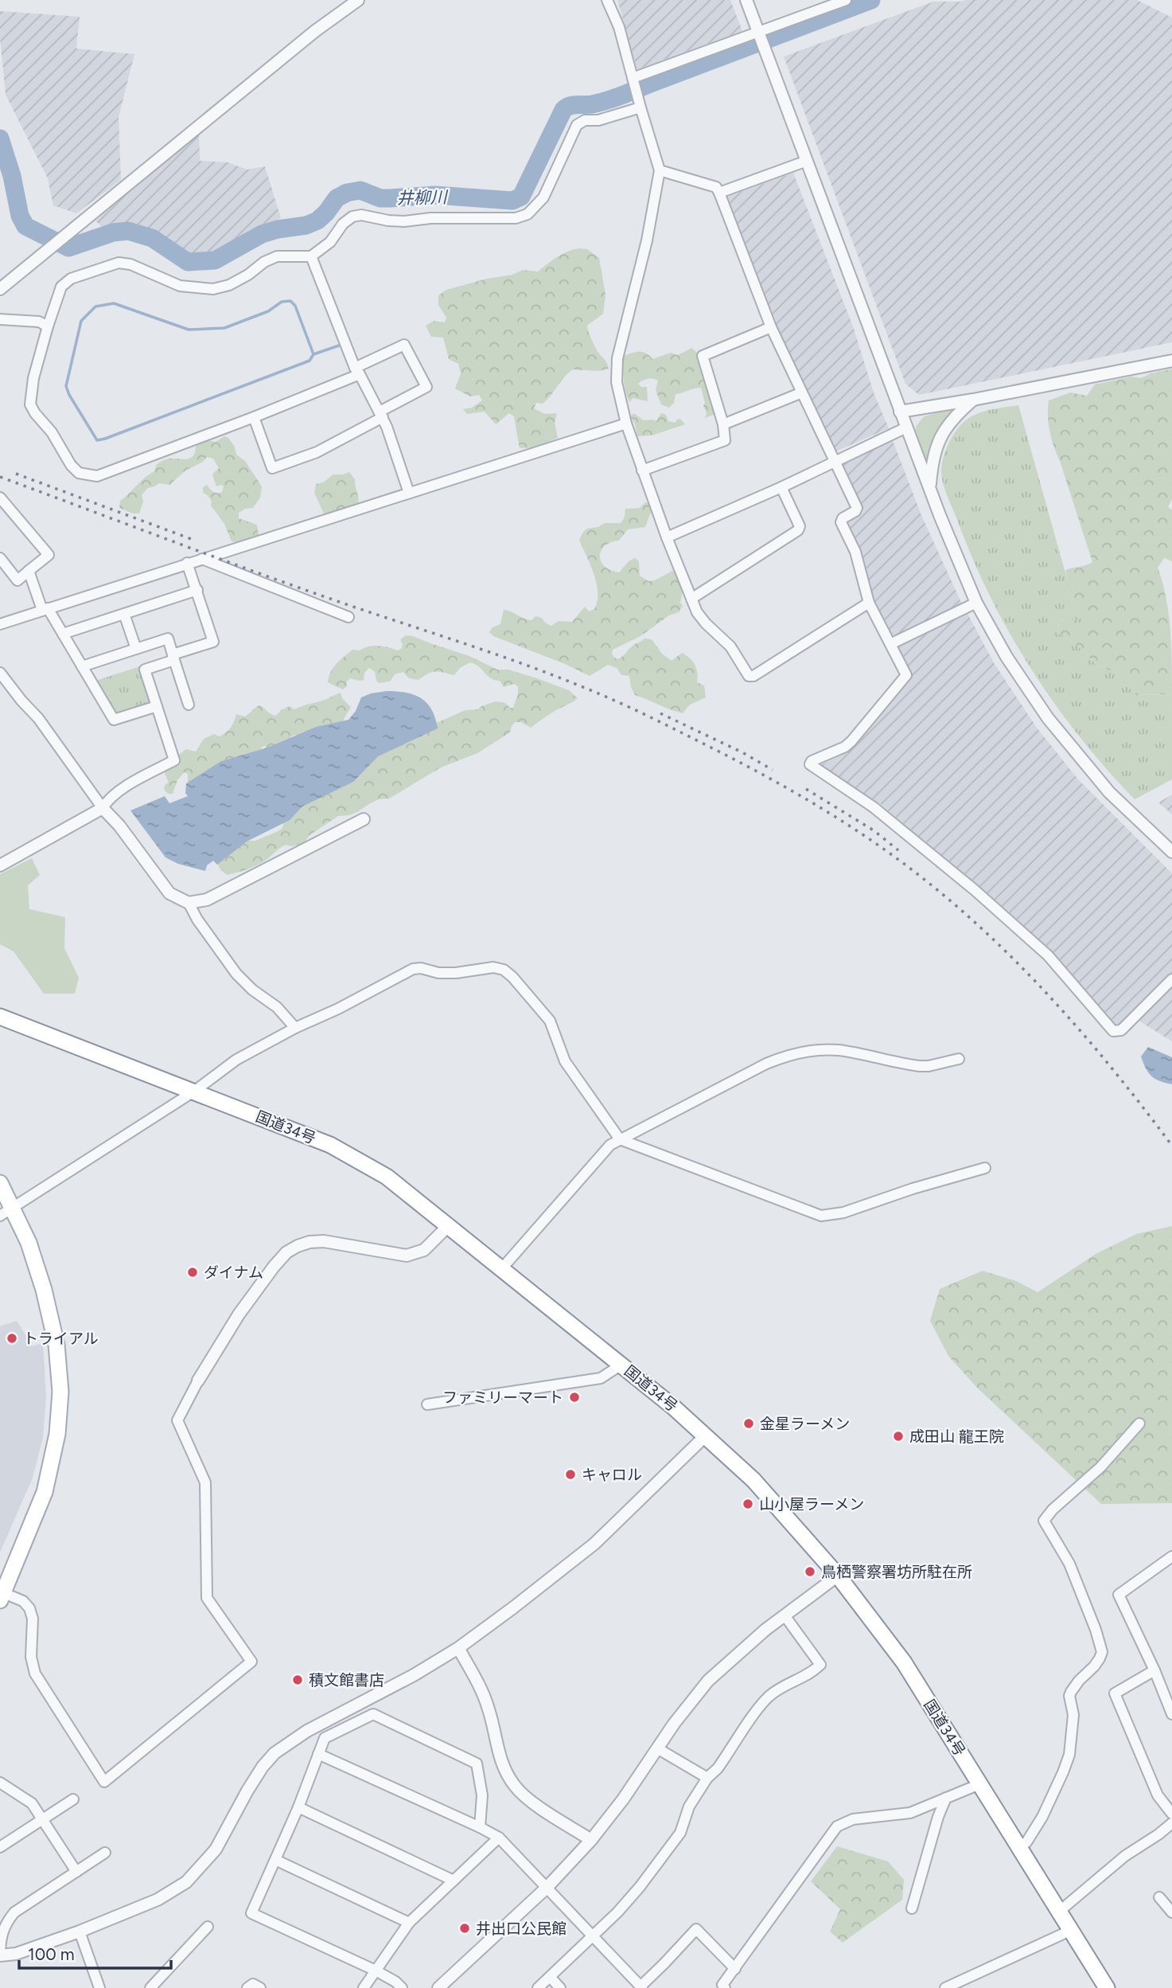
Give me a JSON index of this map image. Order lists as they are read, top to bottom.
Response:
{
  "streets": {
    "main road": ["国道34号"]
  },
  "water": ["井柳川"],
  "places": [
    "ダイナム",
    "トライアル",
    "ファミリーマート",
    "金星ラーメン",
    "成田山 龍王院",
    "キャロル",
    "山小屋ラーメン",
    "鳥栖警察署坊所駐在所",
    "積文館書店",
    "井出口公民館"
  ],
  "scale_bar": "100 m"
}
